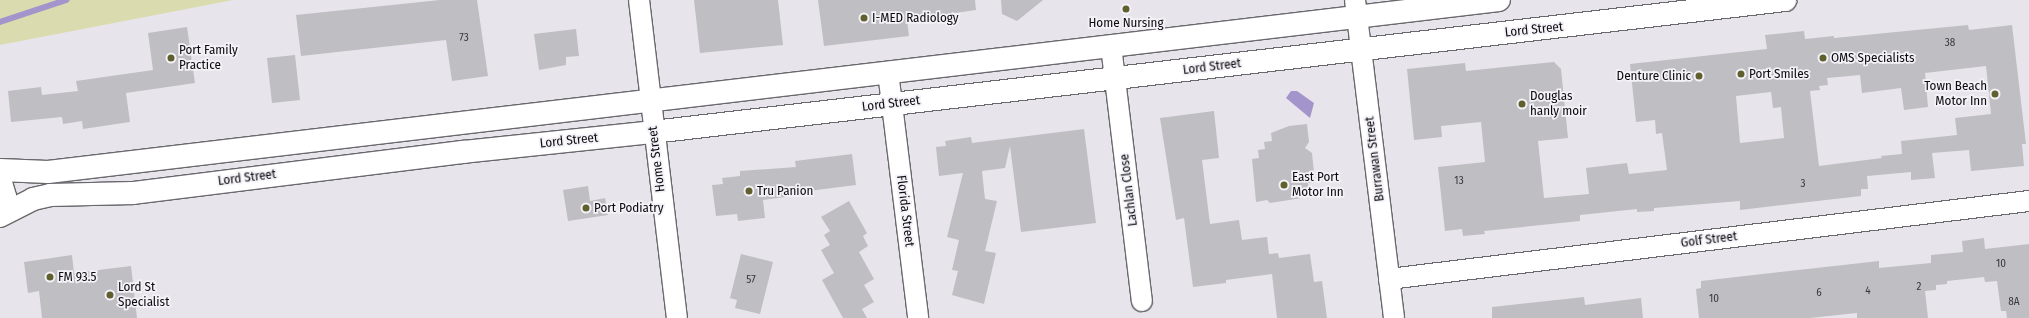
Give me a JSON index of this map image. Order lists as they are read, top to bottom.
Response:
{
  "streets": {
    "main road": ["Lord Street"],
    "street": [
      "Home Street",
      "Burrawan Street",
      "Lachlan Close",
      "Florida Street",
      "Golf Street"
    ]
  },
  "crossings": [
    ["Lord Street", "Home Street"],
    ["Lord Street", "Burrawan Street"],
    ["Lord Street", "Lachlan Close"],
    ["Lord Street", "Florida Street"],
    ["Burrawan Street", "Golf Street"]
  ],
  "places": [
    "Home Nursing",
    "I-MED Radiology",
    "Port Family Practice",
    "OMS Specialists",
    "Port Smiles",
    "Denture Clinic",
    "Town Beach Motor Inn",
    "Douglas hanly moir",
    "East Port Motor Inn",
    "Tru Panion",
    "Port Podiatry",
    "FM 93.5",
    "Lord St Specialist"
  ],
  "house_numbers": [
    "73",
    "38",
    "13",
    "3",
    "10",
    "57",
    "2",
    "4",
    "6",
    "10",
    "8A"
  ]
}
